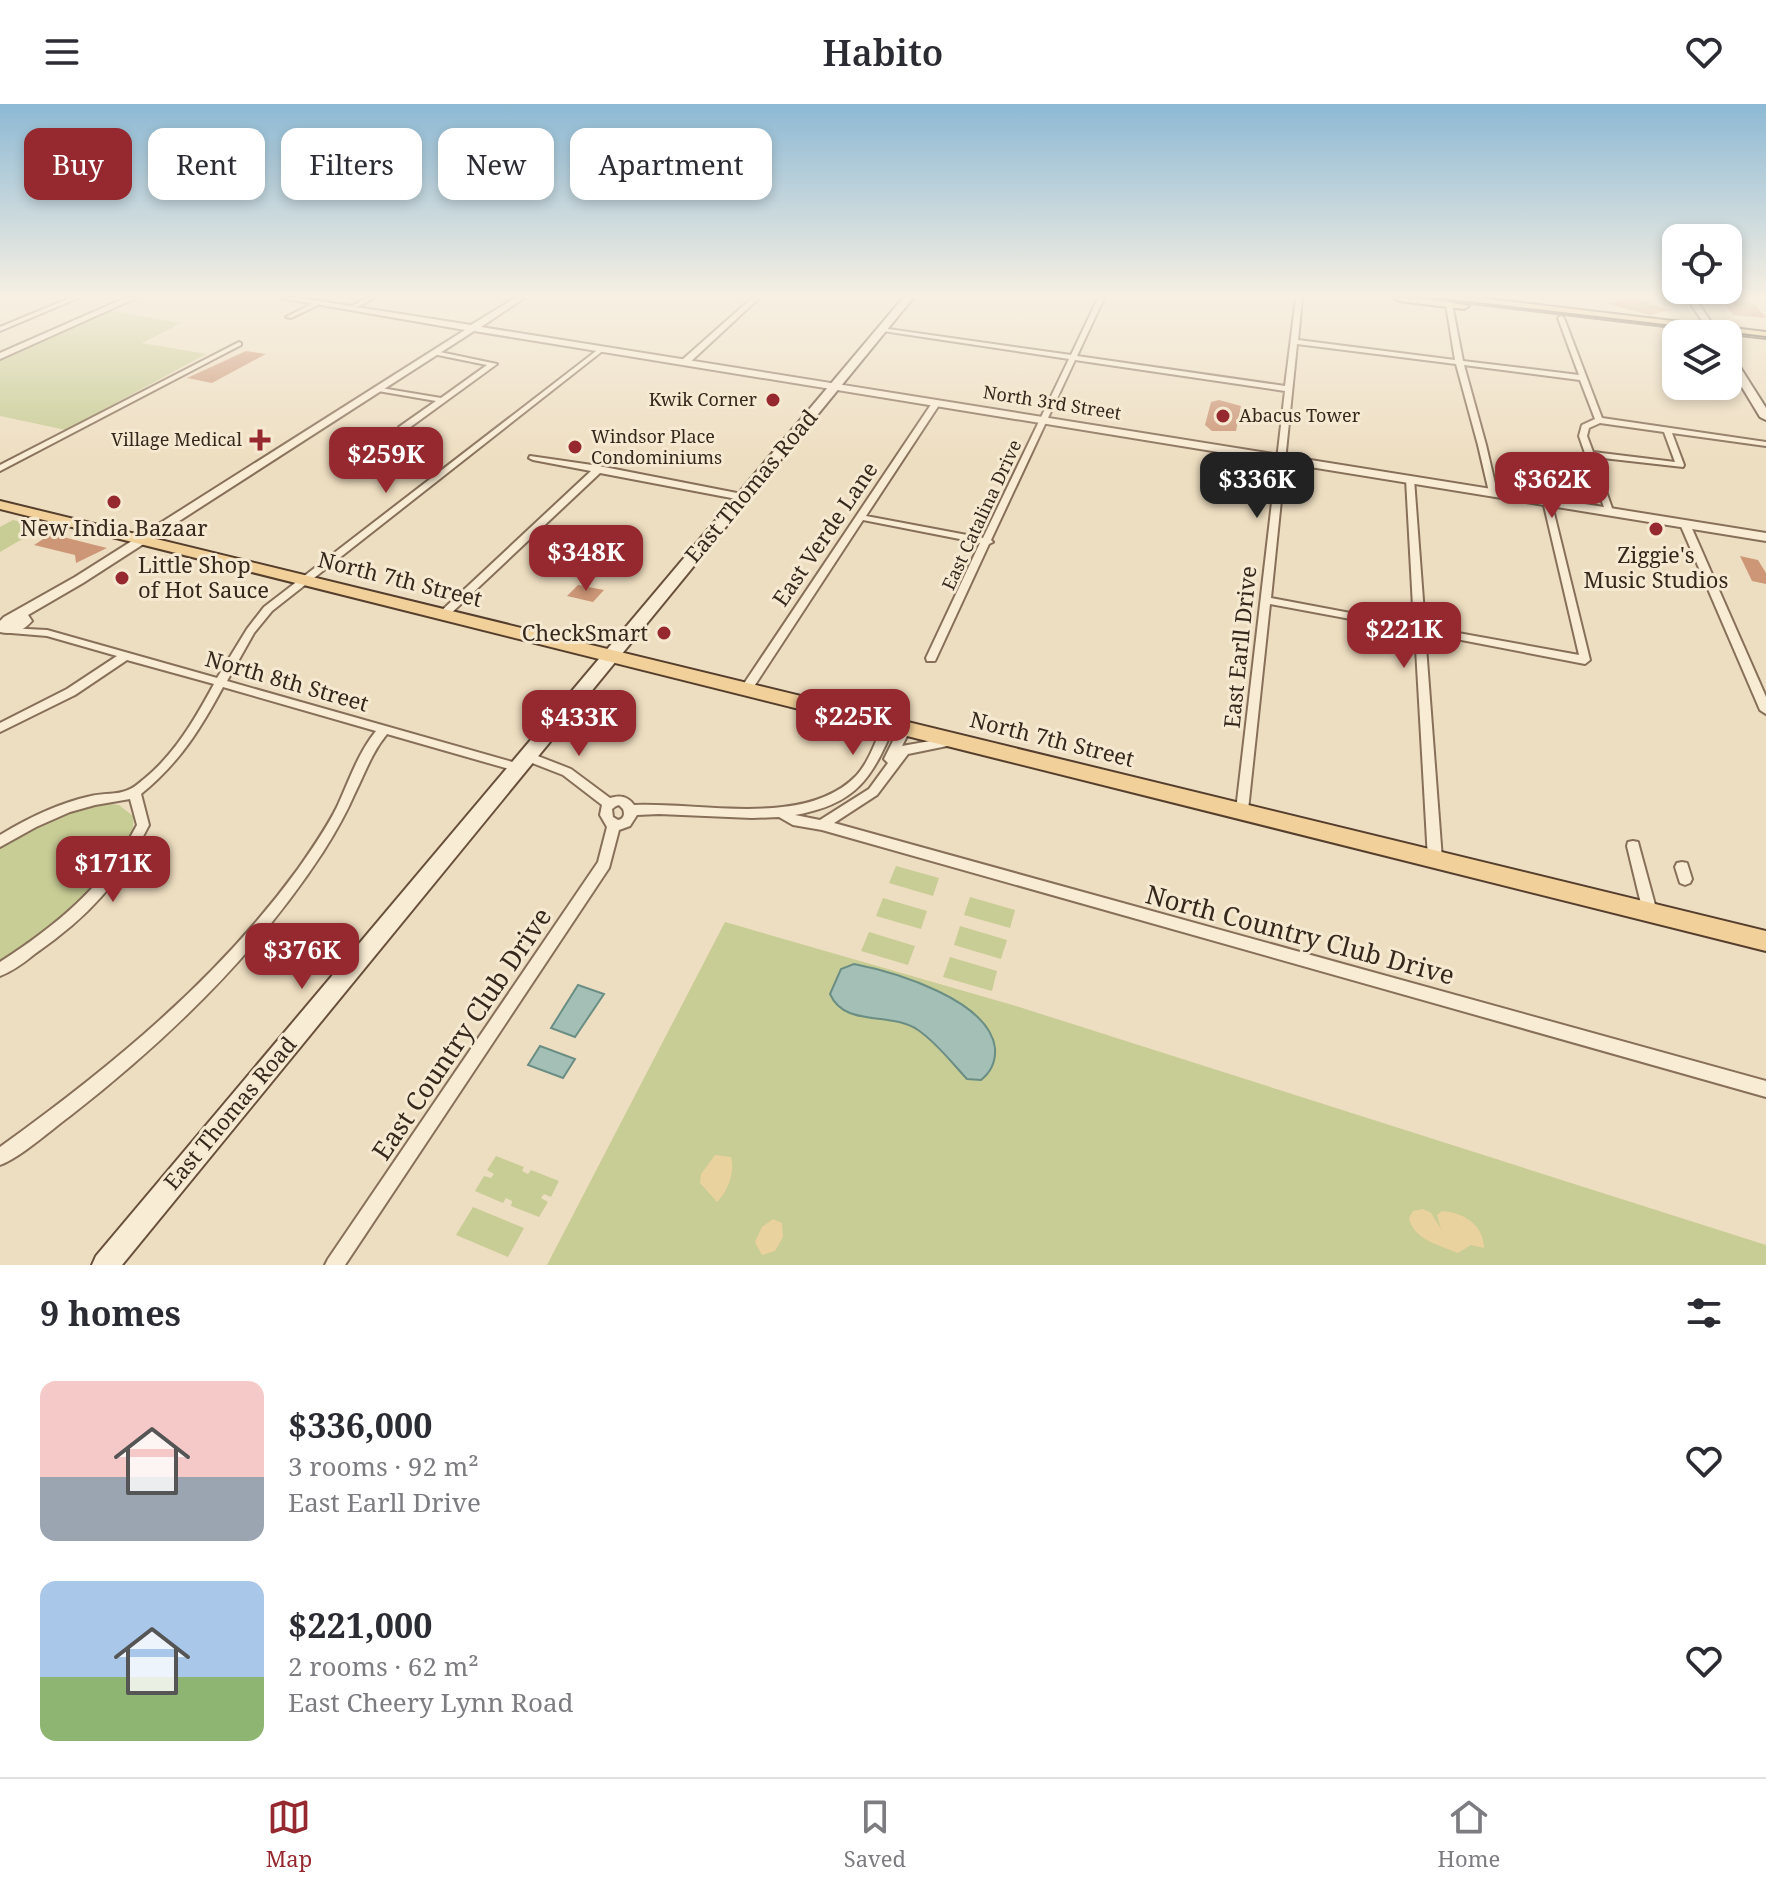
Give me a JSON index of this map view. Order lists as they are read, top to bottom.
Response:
{
  "streets": {
    "main road": ["East Thomas Road", "North 7th Street"],
    "street": [
      "North 3rd Street",
      "East Catalina Drive",
      "East Verde Lane",
      "East Earll Drive",
      "North 8th Street",
      "North Country Club Drive",
      "East Country Club Drive"
    ]
  },
  "crossings": [
    ["North 3rd Street", "East Thomas Road"],
    ["North 3rd Street", "East Catalina Drive"],
    ["North 3rd Street", "East Verde Lane"],
    ["North 3rd Street", "East Earll Drive"],
    ["East Thomas Road", "North 7th Street"],
    ["East Thomas Road", "North 8th Street"],
    ["East Verde Lane", "North 7th Street"],
    ["North 7th Street", "East Earll Drive"],
    ["North 7th Street", "North Country Club Drive"],
    ["North Country Club Drive", "East Country Club Drive"]
  ],
  "places": {
    "other": [
      "Kwik Corner",
      "Abacus Tower",
      "Windsor Place Condominiums",
      "New India Bazaar",
      "Ziggie's Music Studios",
      "Little Shop of Hot Sauce",
      "CheckSmart"
    ],
    "health": ["Village Medical"]
  },
  "page": {
    "header": "Habito",
    "chip": [
      "Buy",
      "Rent",
      "Filters",
      "New",
      "Apartment"
    ],
    "price": [
      "$259K",
      "$336K",
      "$362K",
      "$348K",
      "$221K",
      "$225K",
      "$433K",
      "$171K",
      "$376K"
    ],
    "heading": "9 homes",
    "list": [
      {
        "name": "$336,000",
        "note": "3 rooms · 92 m² · East Earll Drive"
      },
      {
        "name": "$221,000",
        "note": "2 rooms · 62 m² · East Cheery Lynn Road"
      }
    ],
    "tabs": ["Map", "Saved", "Home"]
  }
}
